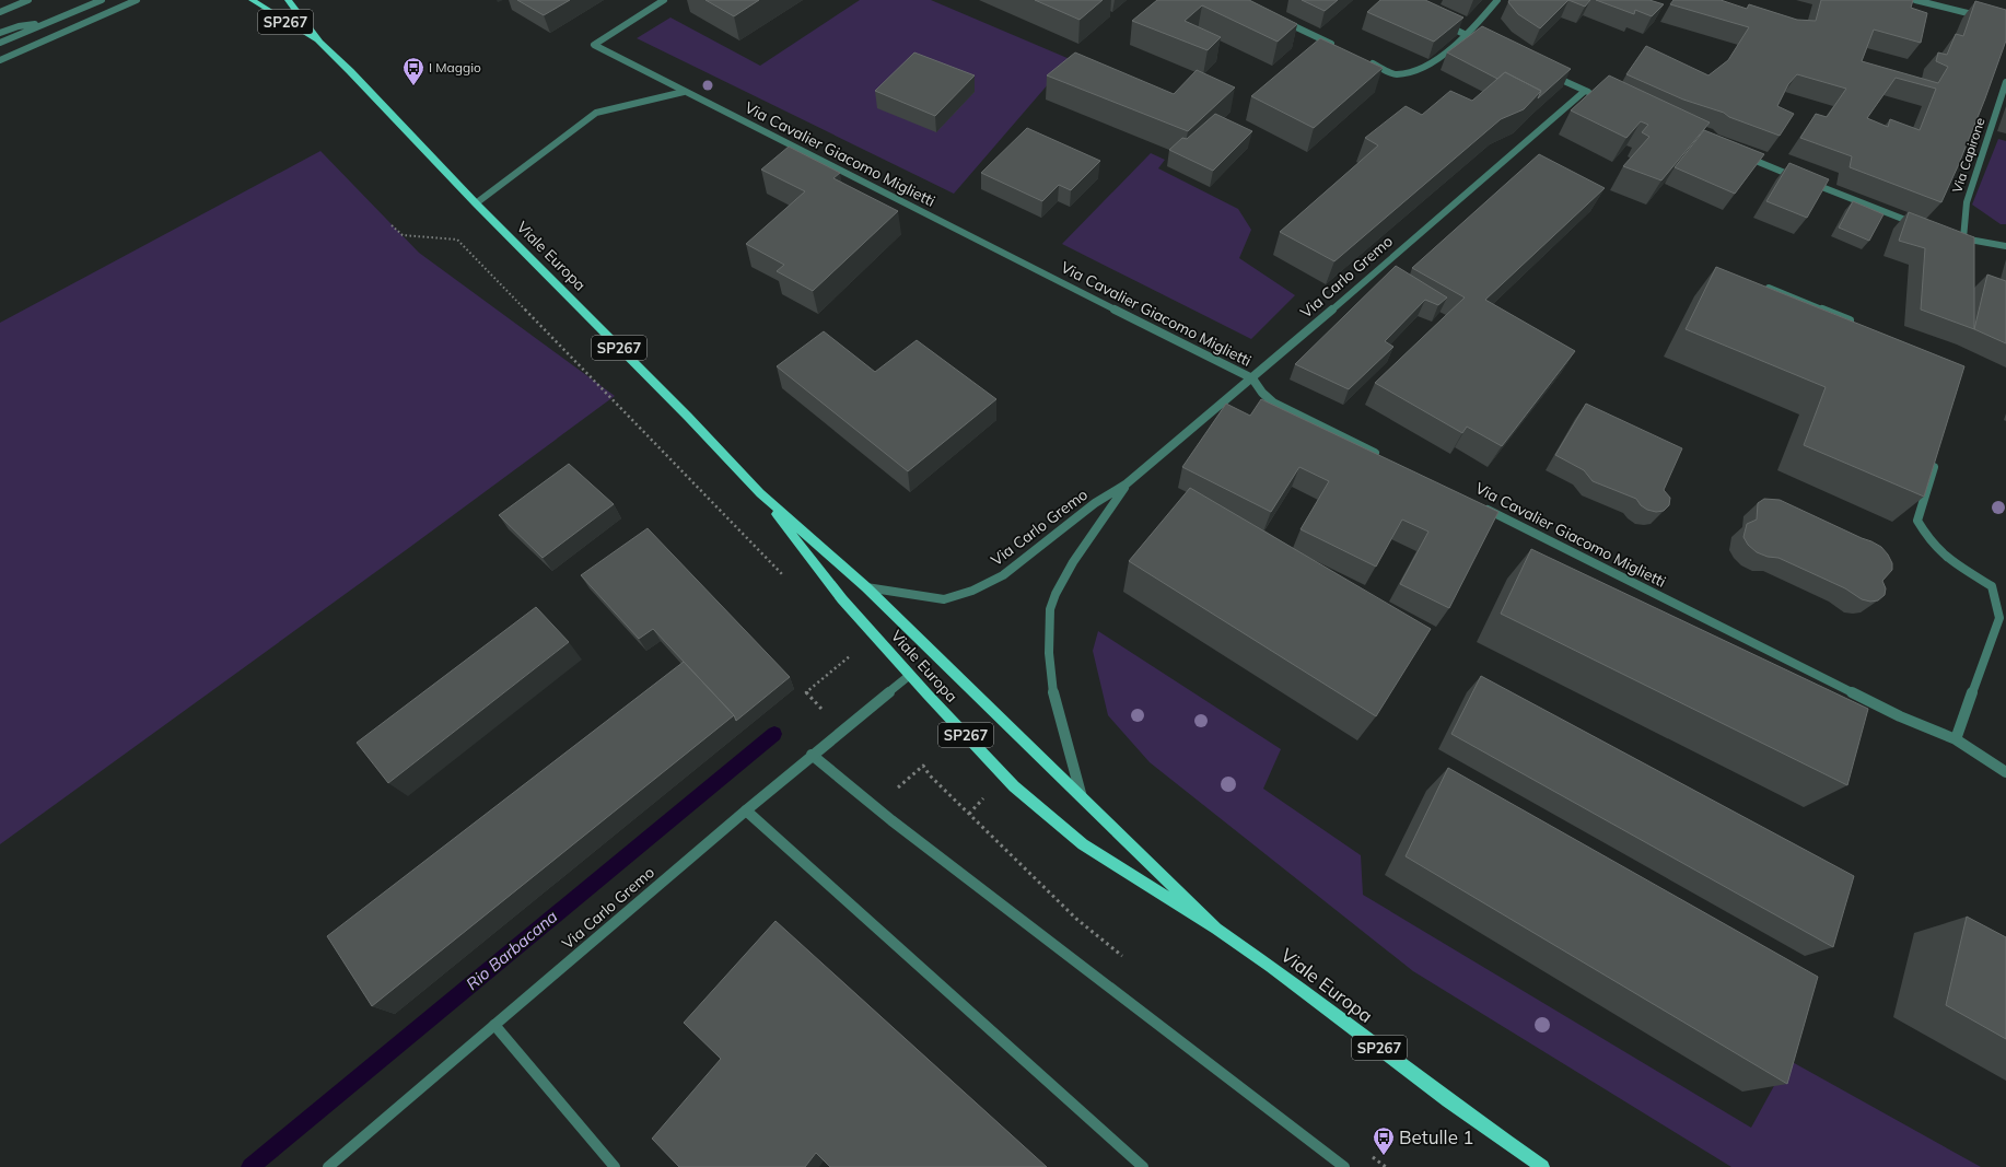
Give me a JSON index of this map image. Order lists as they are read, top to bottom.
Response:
{
  "streets": {
    "main road": ["SP267", "Viale Europa"],
    "street": ["Via Cavalier Giacomo Miglietti", "Via Capirone", "Via Carlo Gremo"]
  },
  "crossings": [
    ["Via Cavalier Giacomo Miglietti", "Via Carlo Gremo"],
    ["Viale Europa", "Via Carlo Gremo"]
  ],
  "water": ["Rio Barbacana"],
  "places": {
    "bus stop": ["I Maggio", "Betulle 1"]
  }
}
